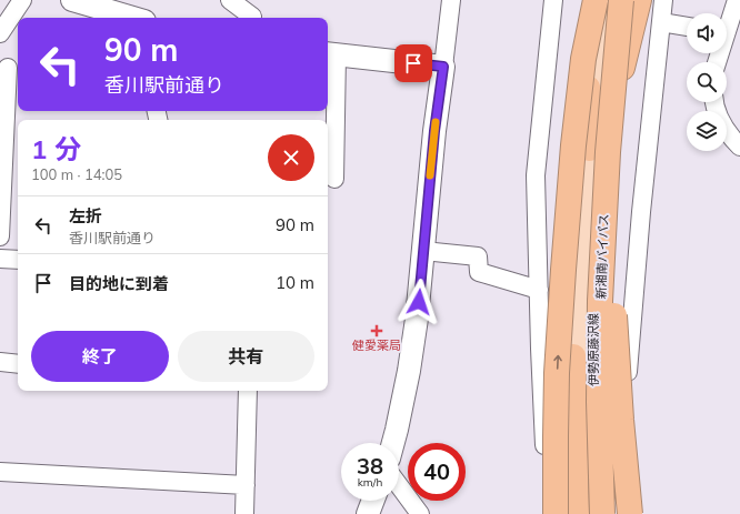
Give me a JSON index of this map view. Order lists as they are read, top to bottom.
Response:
{
  "streets": {
    "highway": ["新湘南バイパス"],
    "main road": ["伊勢原藤沢線"]
  },
  "crossings": [
    ["新湘南バイパス", "伊勢原藤沢線"]
  ],
  "places": {
    "health": ["健愛薬局"]
  },
  "page": {
    "turn": ["90 m", "香川駅前通り"],
    "heading": ["1 分", "100 m · 14:05"],
    "list": [
      {
        "name": "左折",
        "note": "香川駅前通り",
        "value": "90 m"
      },
      {
        "name": "目的地に到着",
        "value": "10 m"
      }
    ],
    "buttons": ["終了", "共有"],
    "speed": "38 km/h",
    "limit": "40"
  }
}
